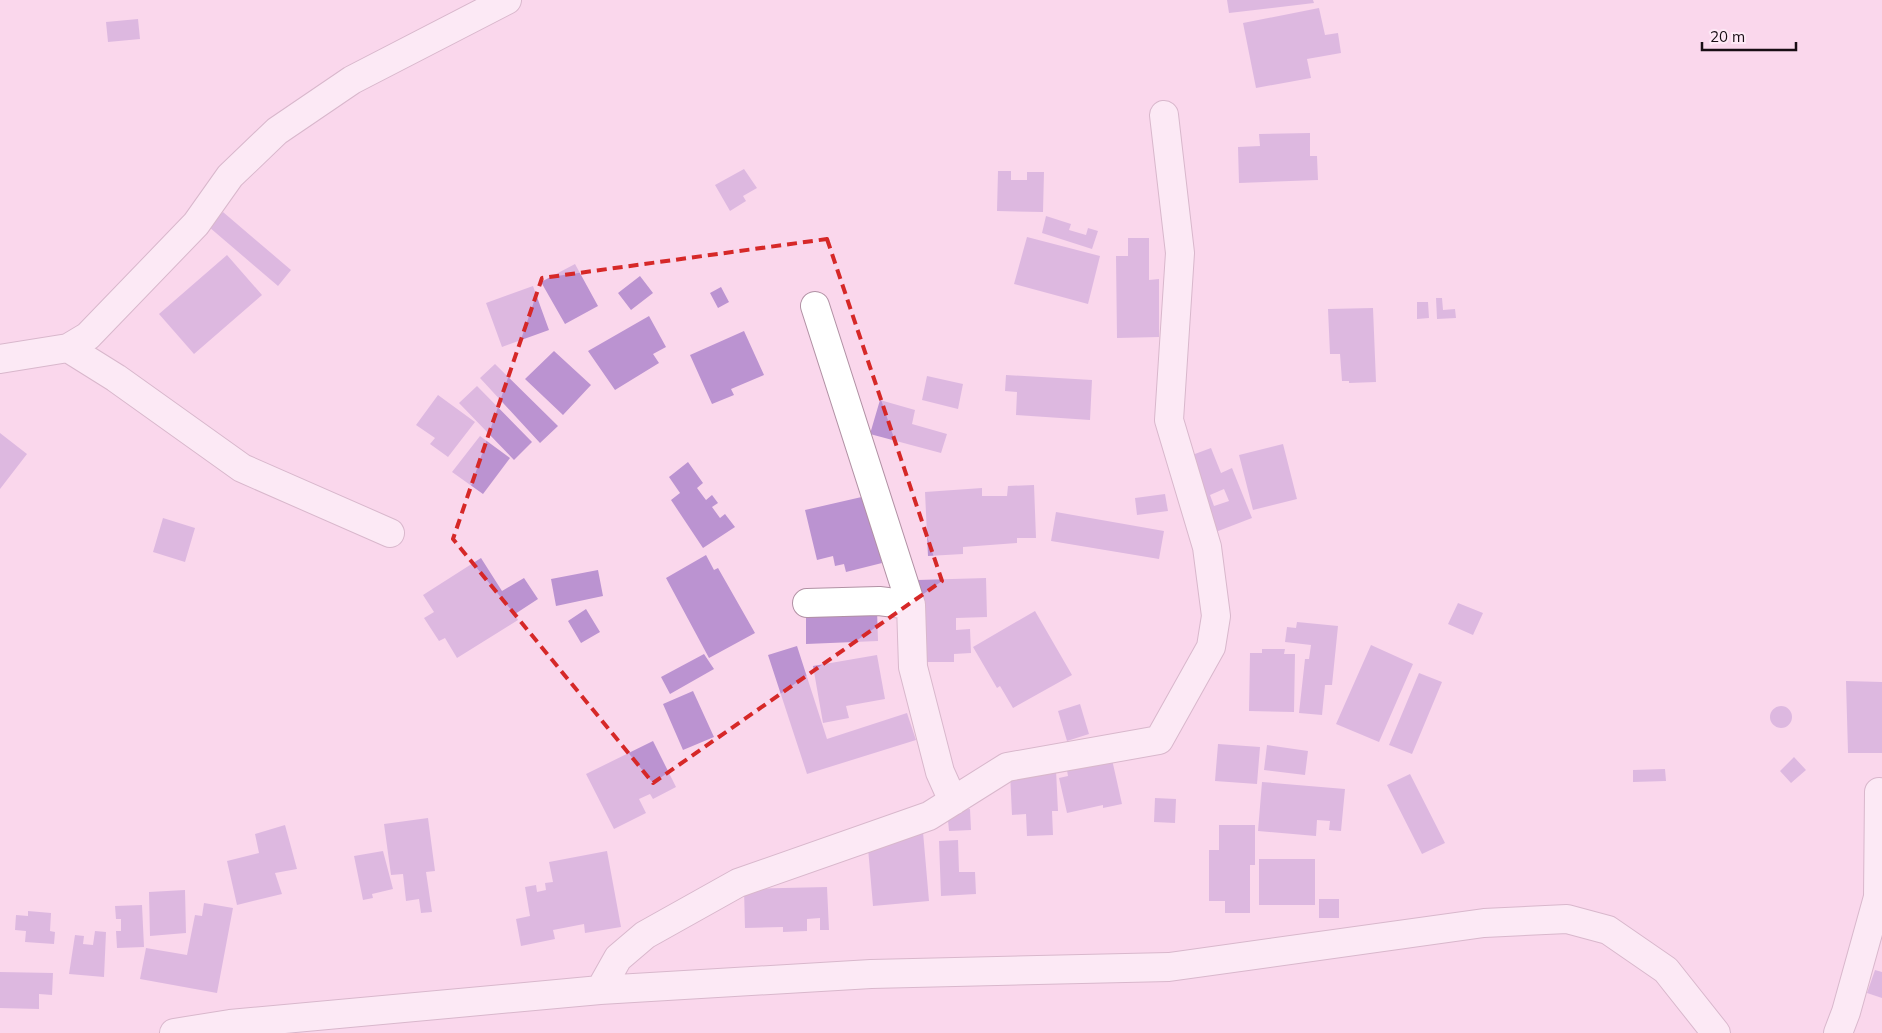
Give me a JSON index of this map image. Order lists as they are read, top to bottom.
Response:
{
  "scale_bar": "20 m"
}
